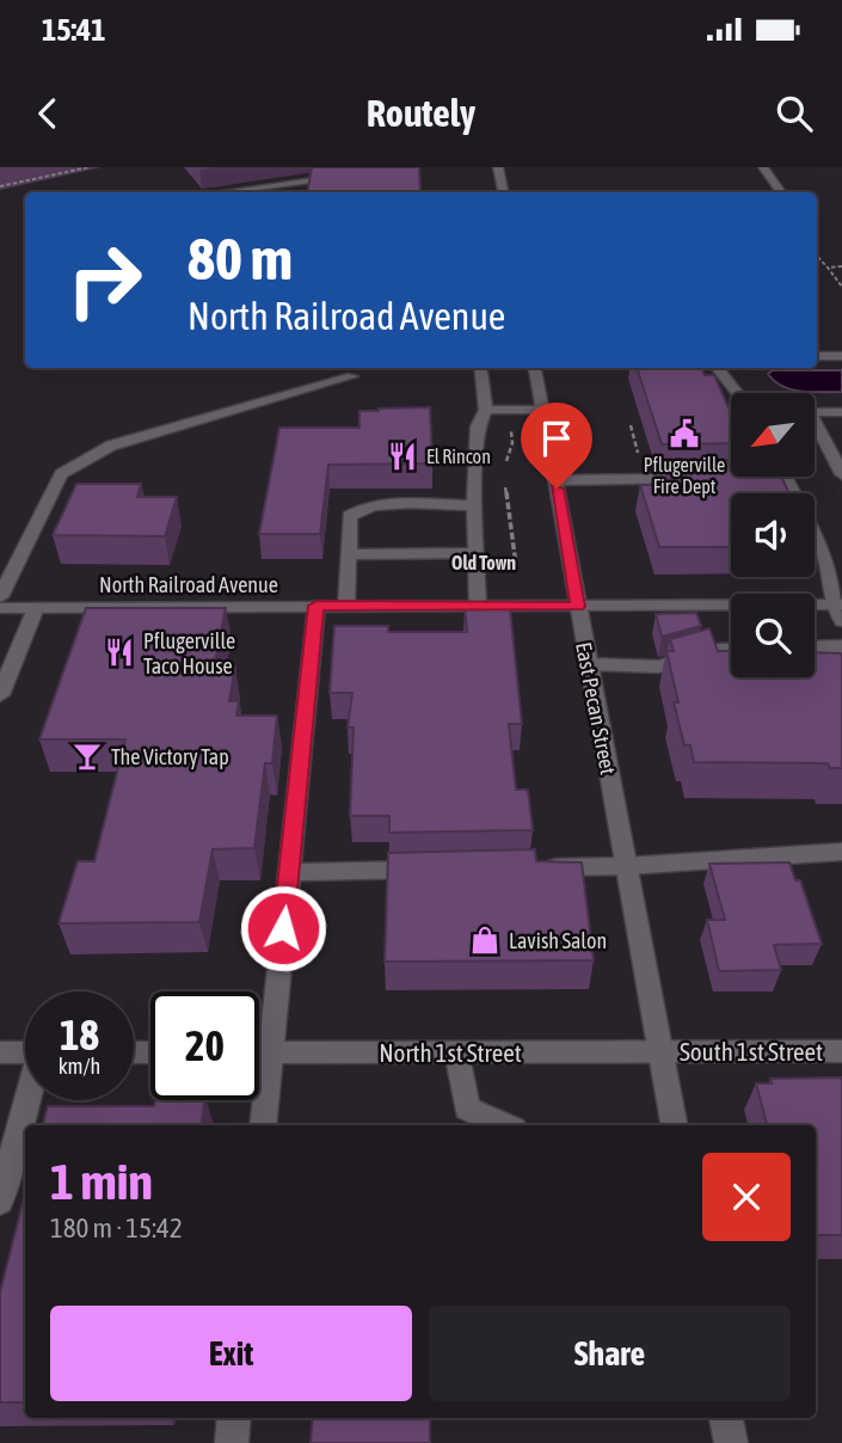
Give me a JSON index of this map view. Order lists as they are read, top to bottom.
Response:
{
  "streets": {
    "street": [
      "North Railroad Avenue",
      "East Pecan Street",
      "South 1st Street",
      "North 1st Street"
    ]
  },
  "crossings": [
    ["North Railroad Avenue", "East Pecan Street"],
    ["East Pecan Street", "South 1st Street"],
    ["East Pecan Street", "North 1st Street"],
    ["South 1st Street", "North 1st Street"]
  ],
  "districts": ["Old Town"],
  "places": {
    "public building": ["Pflugerville Fire Dept"],
    "restaurant": ["El Rincon", "Pflugerville Taco House"],
    "bar": ["The Victory Tap"],
    "shop": ["Lavish Salon"]
  },
  "north": "bottom left",
  "page": {
    "status": "15:41",
    "header": "Routely",
    "turn": ["80 m", "North Railroad Avenue"],
    "speed": "18 km/h",
    "limit": "20",
    "heading": ["1 min", "180 m · 15:42"],
    "buttons": ["Exit", "Share"]
  }
}
